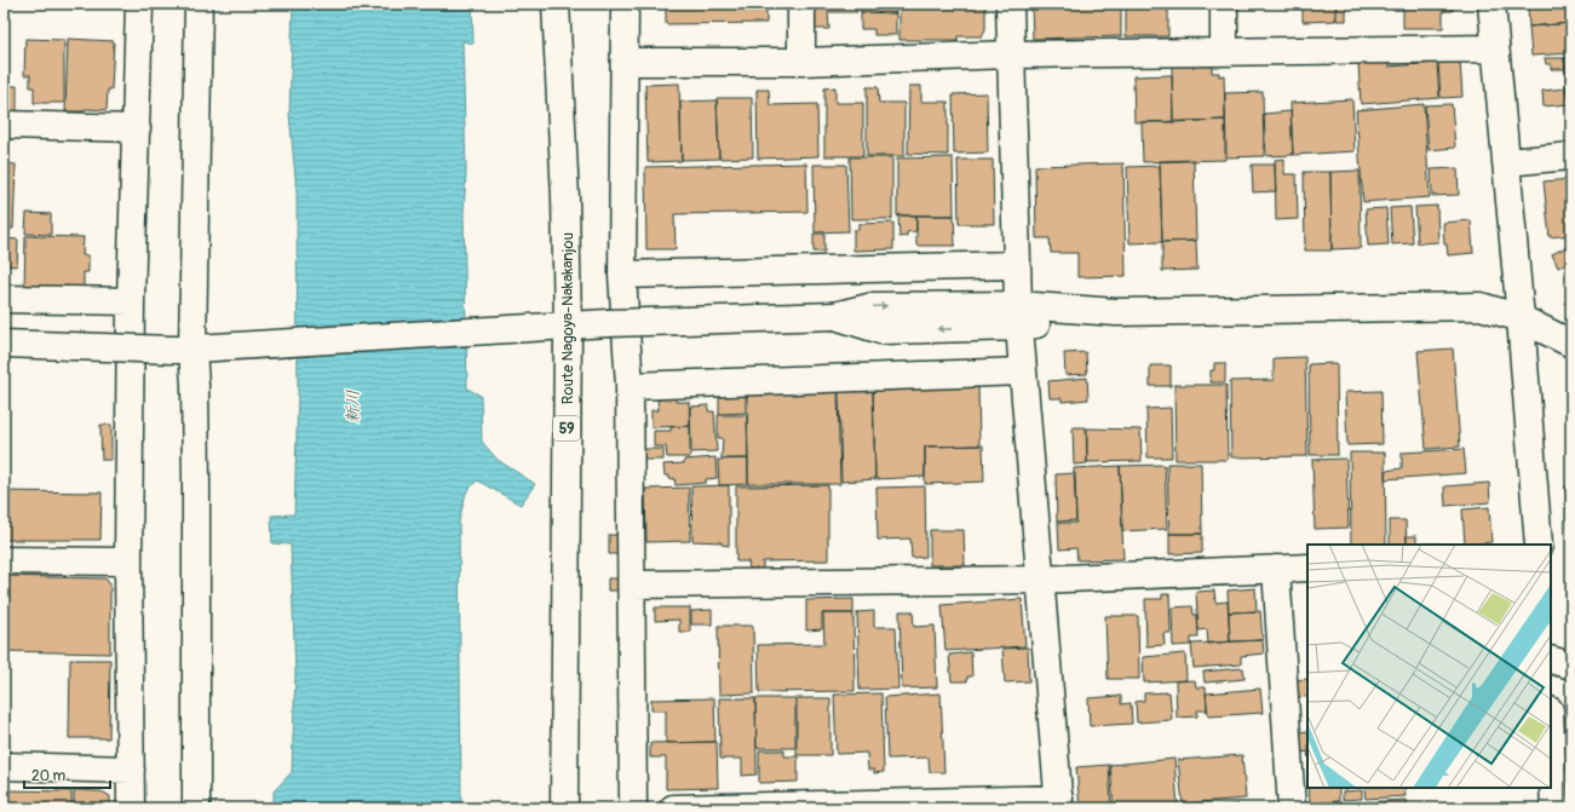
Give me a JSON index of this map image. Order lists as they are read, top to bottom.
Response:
{
  "streets": {
    "street": ["Route Nagoya-Nakakanjou", "59"]
  },
  "water": ["新川"],
  "scale_bar": "20 m"
}
